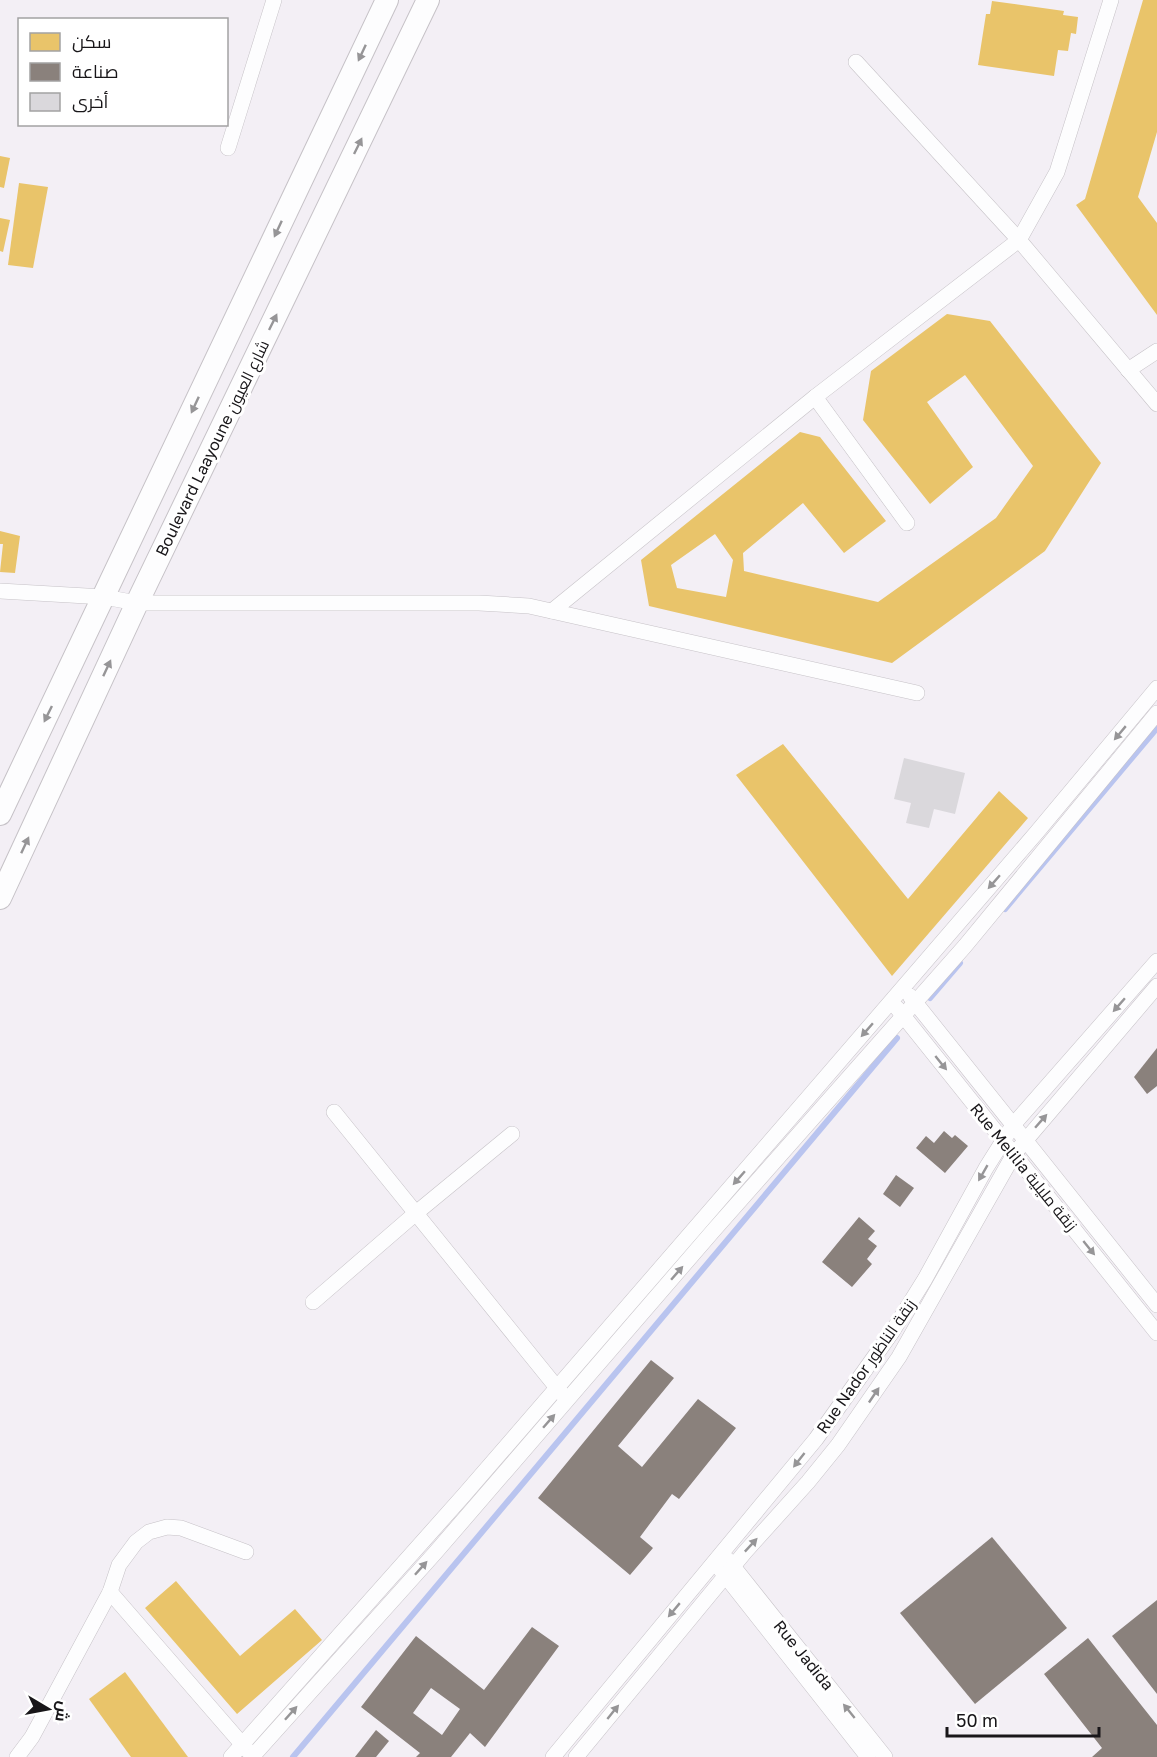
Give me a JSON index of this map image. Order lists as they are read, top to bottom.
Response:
{
  "streets": {
    "street": [
      "Boulevard Laayoune شارع العيون",
      "Rue Melilia زنقة مليلية",
      "Rue Nador زنقة الناظور",
      "Rue Jadida"
    ]
  },
  "crossings": [
    ["Rue Melilia زنقة مليلية", "Rue Nador زنقة الناظور"],
    ["Rue Nador زنقة الناظور", "Rue Jadida"]
  ],
  "legend": ["سكن", "صناعة", "أخرى"],
  "scale_bar": "50 m",
  "north": "right"
}
